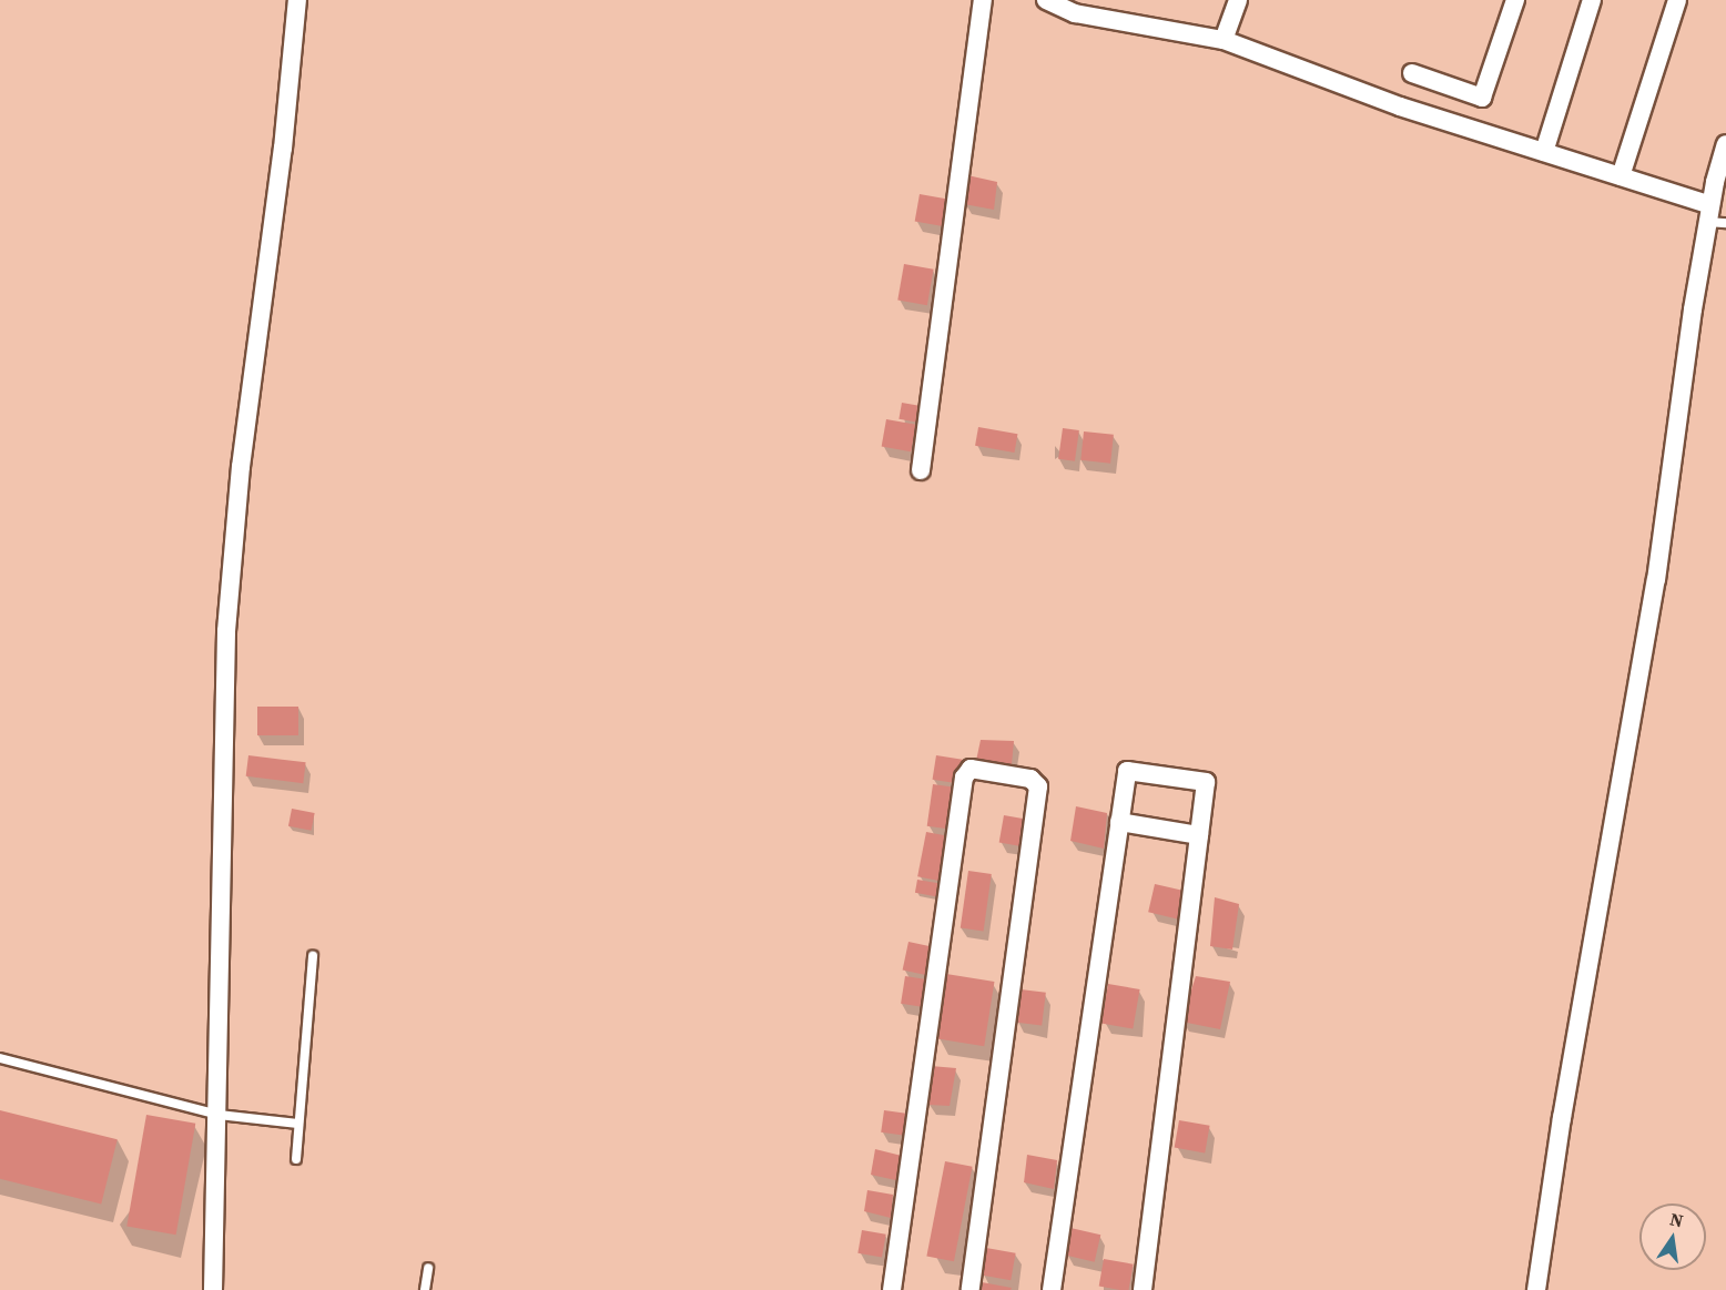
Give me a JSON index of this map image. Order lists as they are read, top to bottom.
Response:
{
  "north": "top"
}
